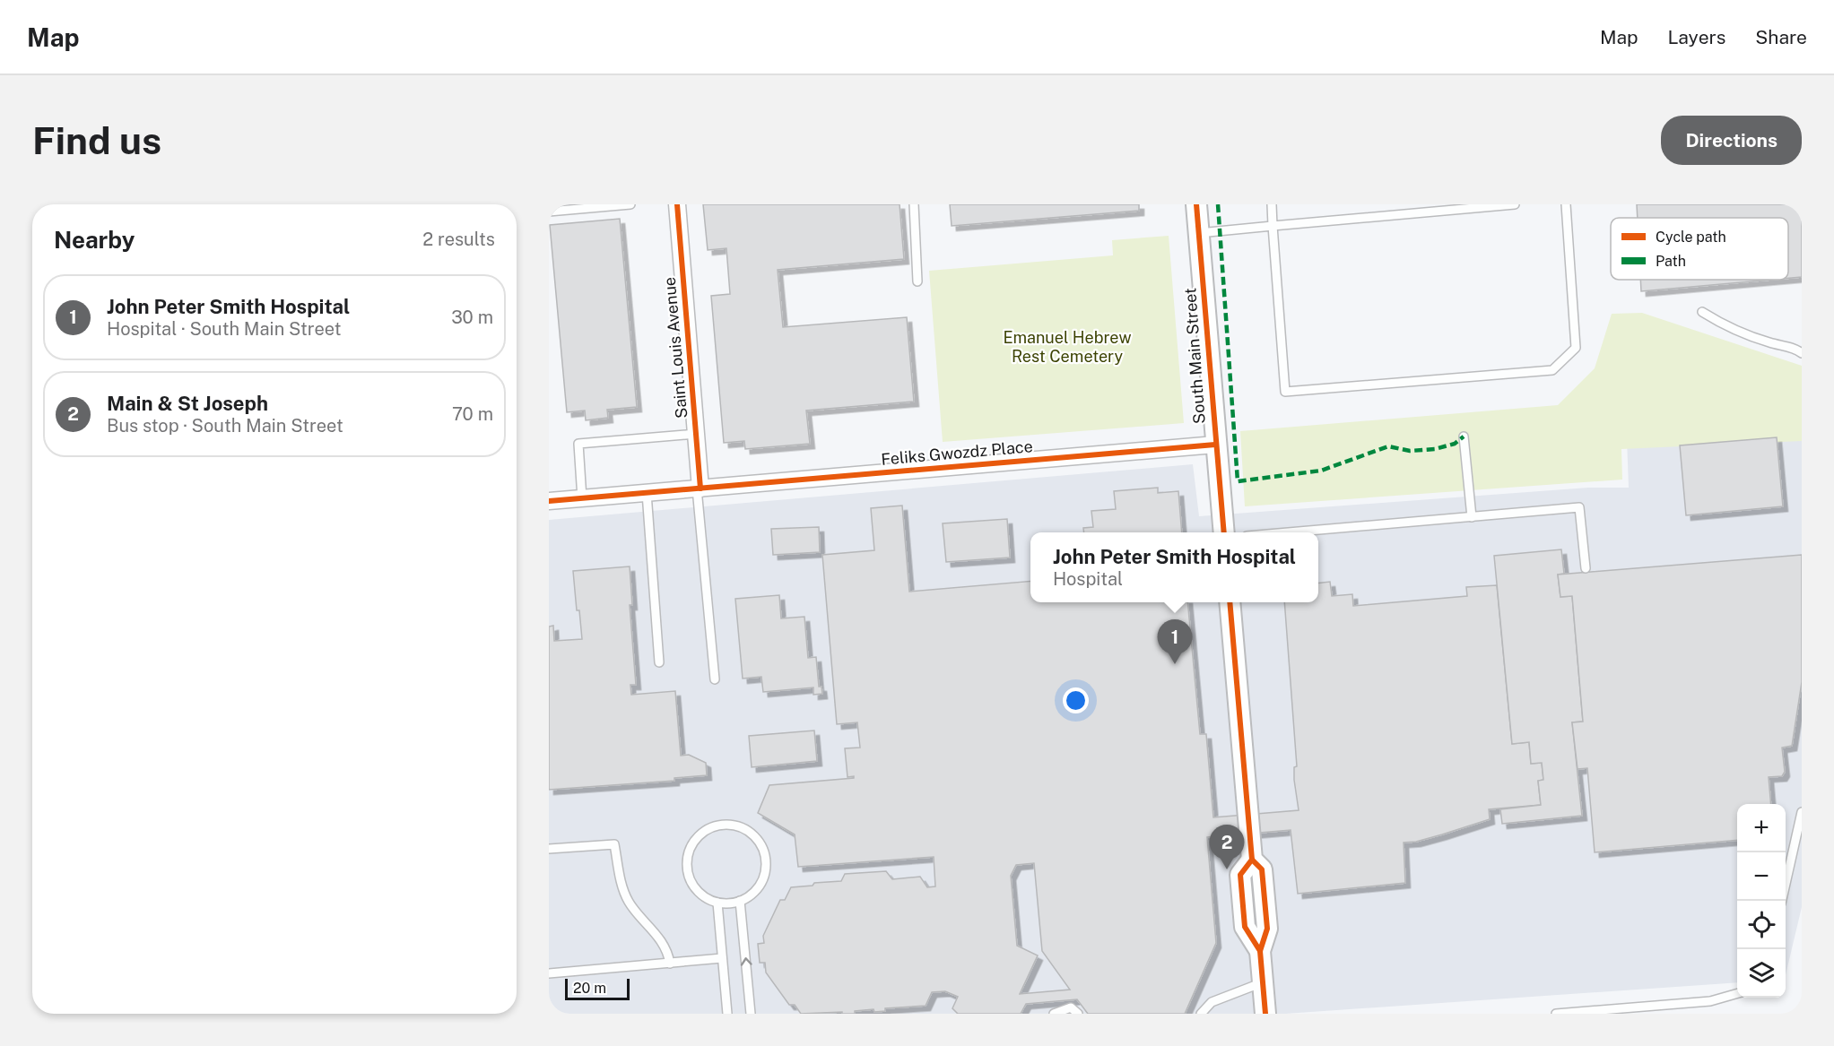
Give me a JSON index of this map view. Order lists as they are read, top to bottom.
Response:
{
  "streets": {
    "street": ["Saint Louis Avenue", "South Main Street", "Feliks Gwozdz Place"]
  },
  "crossings": [
    ["Saint Louis Avenue", "Feliks Gwozdz Place"],
    ["South Main Street", "Feliks Gwozdz Place"]
  ],
  "parks": ["Emanuel Hebrew Rest Cemetery"],
  "legend": ["Cycle path", "Path"],
  "scale_bar": "20 m",
  "page": {
    "header": "Map",
    "nav": ["Map", "Layers", "Share"],
    "buttons": "Directions",
    "title": "Find us",
    "heading": ["Nearby", "2 results"],
    "list": [
      {
        "mark": "1",
        "name": "John Peter Smith Hospital",
        "note": "Hospital · South Main Street",
        "value": "30 m"
      },
      {
        "mark": "2",
        "name": "Main & St Joseph",
        "note": "Bus stop · South Main Street",
        "value": "70 m"
      }
    ],
    "popup": ["John Peter Smith Hospital", "Hospital"],
    "pins": ["1", "2"],
    "map_buttons": ["+", "−"],
    "scale": "20 m"
  }
}
